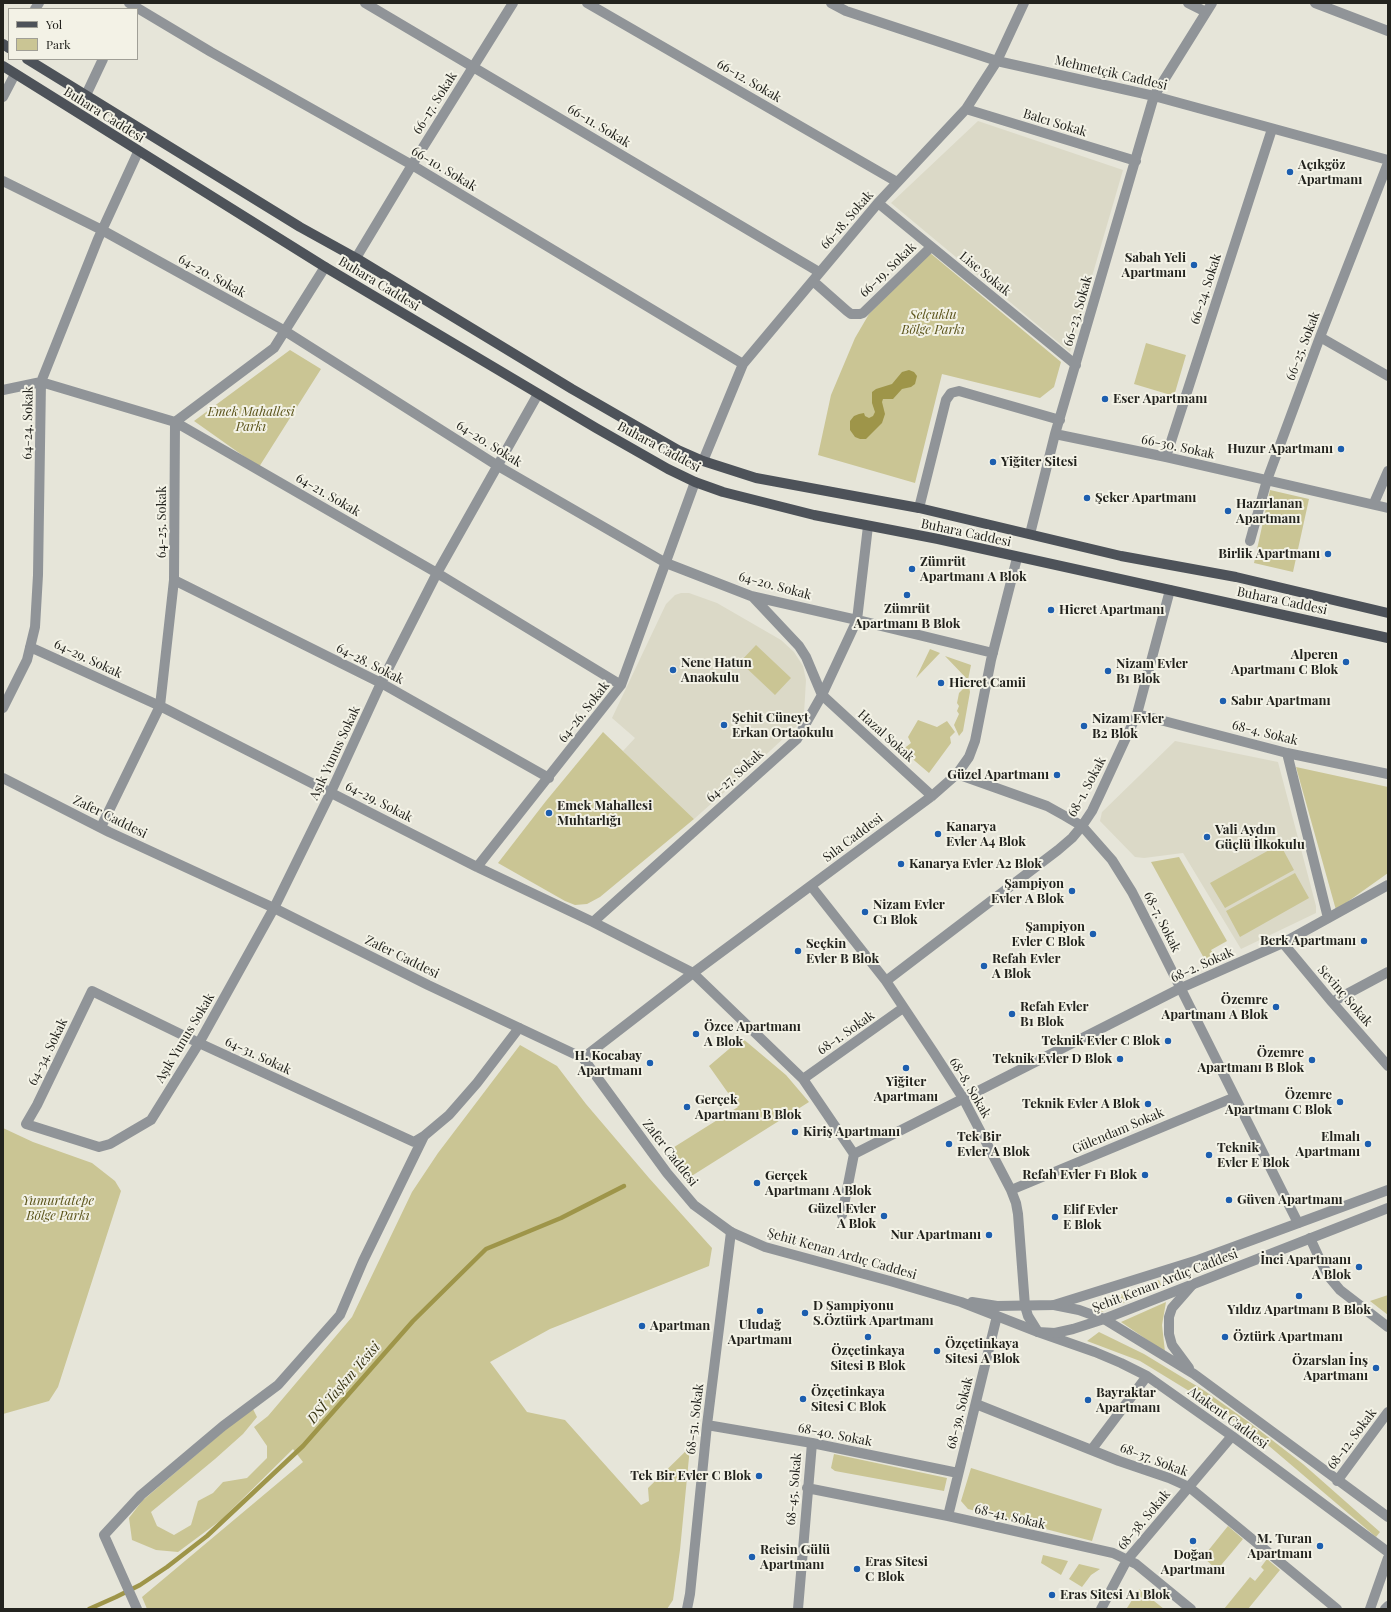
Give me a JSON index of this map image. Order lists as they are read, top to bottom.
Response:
{
  "streets": {
    "main road": ["Buhara Caddesi"],
    "street": [
      "Mehmetçik Caddesi",
      "66-12. Sokak",
      "66-17. Sokak",
      "Balcı Sokak",
      "66-11. Sokak",
      "66-10. Sokak",
      "66-18. Sokak",
      "66-19. Sokak",
      "Lise Sokak",
      "64-20. Sokak",
      "66-24. Sokak",
      "66-23. Sokak",
      "66-25. Sokak",
      "64-24. Sokak",
      "66-30. Sokak",
      "64-21. Sokak",
      "64-25. Sokak",
      "64-29. Sokak",
      "64-28. Sokak",
      "64-26. Sokak",
      "68-4. Sokak",
      "Hazal Sokak",
      "Aşık Yunus Sokak",
      "64-27. Sokak",
      "68-1. Sokak",
      "Zafer Caddesi",
      "Sıla Caddesi",
      "68-7. Sokak",
      "68-2. Sokak",
      "Sevinç Sokak",
      "64-34. Sokak",
      "64-31. Sokak",
      "68-8. Sokak",
      "Gülendam Sokak",
      "Şehit Kenan Ardıç Caddesi",
      "68-39. Sokak",
      "Atakent Caddesi",
      "68-51. Sokak",
      "68-40. Sokak",
      "68-12. Sokak",
      "68-37. Sokak",
      "68-45. Sokak",
      "68-41. Sokak",
      "68-38. Sokak"
    ]
  },
  "crossings": [
    ["Mehmetçik Caddesi", "66-18. Sokak"],
    ["Mehmetçik Caddesi", "66-24. Sokak"],
    ["Mehmetçik Caddesi", "66-23. Sokak"],
    ["66-12. Sokak", "66-18. Sokak"],
    ["66-17. Sokak", "Buhara Caddesi"],
    ["66-17. Sokak", "66-11. Sokak"],
    ["66-17. Sokak", "66-10. Sokak"],
    ["Buhara Caddesi", "66-18. Sokak"],
    ["Buhara Caddesi", "66-23. Sokak"],
    ["Buhara Caddesi", "64-24. Sokak"],
    ["Buhara Caddesi", "64-26. Sokak"],
    ["Buhara Caddesi", "Aşık Yunus Sokak"],
    ["Buhara Caddesi", "64-27. Sokak"],
    ["Buhara Caddesi", "68-1. Sokak"],
    ["Buhara Caddesi", "Sıla Caddesi"],
    ["Balcı Sokak", "66-18. Sokak"],
    ["Balcı Sokak", "66-23. Sokak"],
    ["66-11. Sokak", "66-18. Sokak"],
    ["66-10. Sokak", "66-18. Sokak"],
    ["66-18. Sokak", "66-19. Sokak"],
    ["66-18. Sokak", "Lise Sokak"],
    ["66-19. Sokak", "Lise Sokak"],
    ["Lise Sokak", "66-23. Sokak"],
    ["64-20. Sokak", "64-24. Sokak"],
    ["64-20. Sokak", "64-26. Sokak"],
    ["64-20. Sokak", "Aşık Yunus Sokak"],
    ["64-20. Sokak", "64-27. Sokak"],
    ["64-20. Sokak", "Sıla Caddesi"],
    ["66-24. Sokak", "66-30. Sokak"],
    ["66-23. Sokak", "66-30. Sokak"],
    ["66-25. Sokak", "66-30. Sokak"],
    ["64-24. Sokak", "64-21. Sokak"],
    ["64-24. Sokak", "64-29. Sokak"],
    ["64-21. Sokak", "64-25. Sokak"],
    ["64-21. Sokak", "64-26. Sokak"],
    ["64-21. Sokak", "Aşık Yunus Sokak"],
    ["64-25. Sokak", "64-29. Sokak"],
    ["64-25. Sokak", "64-28. Sokak"],
    ["64-25. Sokak", "Zafer Caddesi"],
    ["64-29. Sokak", "64-26. Sokak"],
    ["64-29. Sokak", "Aşık Yunus Sokak"],
    ["64-29. Sokak", "64-27. Sokak"],
    ["64-29. Sokak", "68-1. Sokak"],
    ["64-29. Sokak", "Sıla Caddesi"],
    ["64-29. Sokak", "68-2. Sokak"],
    ["64-28. Sokak", "64-26. Sokak"],
    ["64-28. Sokak", "Aşık Yunus Sokak"],
    ["68-4. Sokak", "68-1. Sokak"],
    ["Hazal Sokak", "64-27. Sokak"],
    ["Hazal Sokak", "Sıla Caddesi"],
    ["Aşık Yunus Sokak", "Zafer Caddesi"],
    ["Aşık Yunus Sokak", "64-34. Sokak"],
    ["Aşık Yunus Sokak", "64-31. Sokak"],
    ["68-1. Sokak", "68-7. Sokak"],
    ["68-1. Sokak", "68-8. Sokak"],
    ["Zafer Caddesi", "Sıla Caddesi"],
    ["Zafer Caddesi", "Şehit Kenan Ardıç Caddesi"],
    ["Zafer Caddesi", "68-51. Sokak"],
    ["Sıla Caddesi", "68-7. Sokak"],
    ["Sıla Caddesi", "68-8. Sokak"],
    ["68-7. Sokak", "68-2. Sokak"],
    ["68-7. Sokak", "Gülendam Sokak"],
    ["68-7. Sokak", "Şehit Kenan Ardıç Caddesi"],
    ["68-2. Sokak", "Sevinç Sokak"],
    ["68-2. Sokak", "68-8. Sokak"],
    ["64-34. Sokak", "64-31. Sokak"],
    ["68-8. Sokak", "Gülendam Sokak"],
    ["68-8. Sokak", "Şehit Kenan Ardıç Caddesi"],
    ["68-8. Sokak", "Atakent Caddesi"],
    ["Şehit Kenan Ardıç Caddesi", "68-39. Sokak"],
    ["Şehit Kenan Ardıç Caddesi", "Atakent Caddesi"],
    ["Şehit Kenan Ardıç Caddesi", "68-51. Sokak"],
    ["68-39. Sokak", "68-40. Sokak"],
    ["68-39. Sokak", "68-37. Sokak"],
    ["68-39. Sokak", "68-41. Sokak"],
    ["Atakent Caddesi", "68-12. Sokak"],
    ["Atakent Caddesi", "68-38. Sokak"],
    ["68-51. Sokak", "68-40. Sokak"],
    ["68-40. Sokak", "68-45. Sokak"],
    ["68-37. Sokak", "68-38. Sokak"],
    ["68-45. Sokak", "68-41. Sokak"],
    ["68-41. Sokak", "68-38. Sokak"]
  ],
  "water": ["DSİ Taşkın Tesisi"],
  "parks": ["Selçuklu Bölge Parkı", "Emek Mahallesi Parkı", "Yumurtatepe Bölge Parkı"],
  "places": [
    "Açıkgöz Apartmanı",
    "Sabah Yeli Apartmanı",
    "Eser Apartmanı",
    "Huzur Apartmanı",
    "Yiğiter Sitesi",
    "Şeker Apartmanı",
    "Hazırlanan Apartmanı",
    "Birlik Apartmanı",
    "Zümrüt Apartmanı A Blok",
    "Zümrüt Apartmanı B Blok",
    "Hicret Apartmanı",
    "Alperen Apartmanı C Blok",
    "Nene Hatun Anaokulu",
    "Nizam Evler B1 Blok",
    "Hicret Camii",
    "Sabır Apartmanı",
    "Şehit Cüneyt Erkan Ortaokulu",
    "Nizam Evler B2 Blok",
    "Güzel Apartmanı",
    "Emek Mahallesi Muhtarlığı",
    "Kanarya Evler A4 Blok",
    "Vali Aydın Güçlü İlkokulu",
    "Kanarya Evler A2 Blok",
    "Şampiyon Evler A Blok",
    "Nizam Evler C1 Blok",
    "Şampiyon Evler C Blok",
    "Berk Apartmanı",
    "Seçkin Evler B Blok",
    "Refah Evler A Blok",
    "Özemre Apartmanı A Blok",
    "Refah Evler B1 Blok",
    "Özce Apartmanı A Blok",
    "Teknik Evler C Blok",
    "Teknik Evler D Blok",
    "Özemre Apartmanı B Blok",
    "H. Kocabay Apartmanı",
    "Yiğiter Apartmanı",
    "Özemre Apartmanı C Blok",
    "Teknik Evler A Blok",
    "Gerçek Apartmanı B Blok",
    "Kiriş Apartmanı",
    "Tek Bir Evler A Blok",
    "Elmalı Apartmanı",
    "Teknik Evler E Blok",
    "Refah Evler F1 Blok",
    "Gerçek Apartmanı A Blok",
    "Güven Apartmanı",
    "Güzel Evler A Blok",
    "Elif Evler E Blok",
    "Nur Apartmanı",
    "İnci Apartmanı A Blok",
    "Yıldız Apartmanı B Blok",
    "Uludağ Apartmanı",
    "D Şampiyonu S.Öztürk Apartmanı",
    "Apartman",
    "Özçetinkaya Sitesi B Blok",
    "Öztürk Apartmanı",
    "Özçetinkaya Sitesi A Blok",
    "Özarslan İnş Apartmanı",
    "Özçetinkaya Sitesi C Blok",
    "Bayraktar Apartmanı",
    "Tek Bir Evler C Blok",
    "Doğan Apartmanı",
    "M. Turan Apartmanı",
    "Reisin Gülü Apartmanı",
    "Eras Sitesi C Blok",
    "Eras Sitesi A1 Blok"
  ],
  "legend": ["Yol", "Park"]
}
